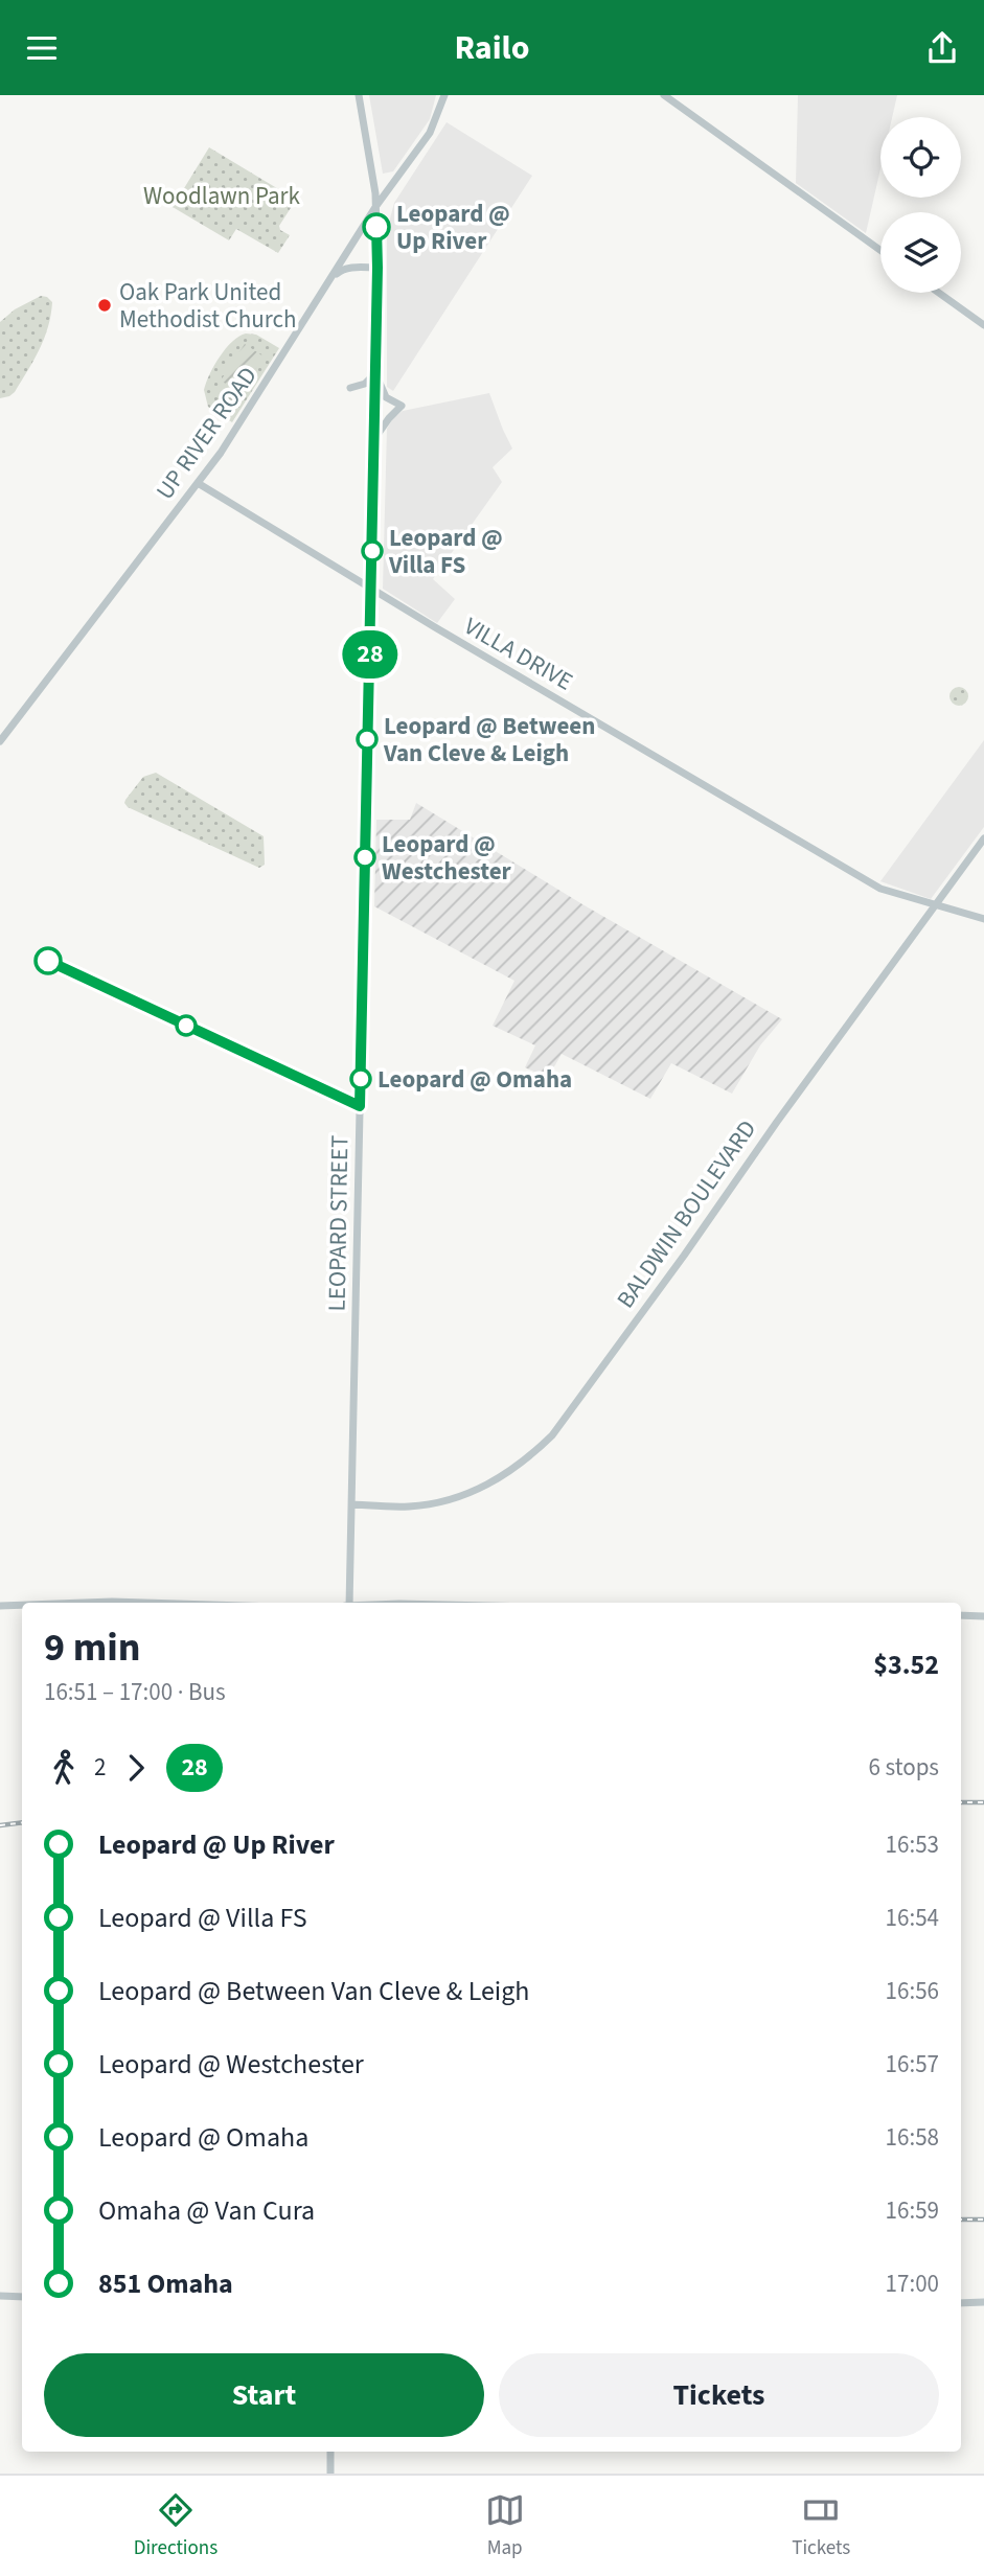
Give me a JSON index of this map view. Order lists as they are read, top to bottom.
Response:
{
  "streets": {
    "main road": [
      "UP RIVER ROAD",
      "VILLA DRIVE",
      "BALDWIN BOULEVARD",
      "LEOPARD STREET"
    ]
  },
  "crossings": [
    ["UP RIVER ROAD", "VILLA DRIVE"],
    ["UP RIVER ROAD", "LEOPARD STREET"],
    ["VILLA DRIVE", "BALDWIN BOULEVARD"],
    ["VILLA DRIVE", "LEOPARD STREET"],
    ["BALDWIN BOULEVARD", "LEOPARD STREET"]
  ],
  "parks": ["Woodlawn Park"],
  "places": [
    "Leopard @ Up River",
    "Oak Park United Methodist Church",
    "Leopard @ Villa FS",
    "Leopard @ Between Van Cleve & Leigh",
    "Leopard @ Westchester",
    "Leopard @ Omaha"
  ],
  "lines": ["bus line 28"],
  "page": {
    "header": "Railo",
    "on_map": "28",
    "heading": ["9 min", "16:51 – 17:00 · Bus", "$3.52"],
    "legs": ["2", "28", "6 stops"],
    "list": [
      {
        "name": "Leopard @ Up River",
        "value": "16:53"
      },
      {
        "name": "Leopard @ Villa FS",
        "value": "16:54"
      },
      {
        "name": "Leopard @ Between Van Cleve & Leigh",
        "value": "16:56"
      },
      {
        "name": "Leopard @ Westchester",
        "value": "16:57"
      },
      {
        "name": "Leopard @ Omaha",
        "value": "16:58"
      },
      {
        "name": "Omaha @ Van Cura",
        "value": "16:59"
      },
      {
        "name": "851 Omaha",
        "value": "17:00"
      }
    ],
    "buttons": ["Start", "Tickets"],
    "tabs": ["Directions", "Map", "Tickets"]
  }
}
